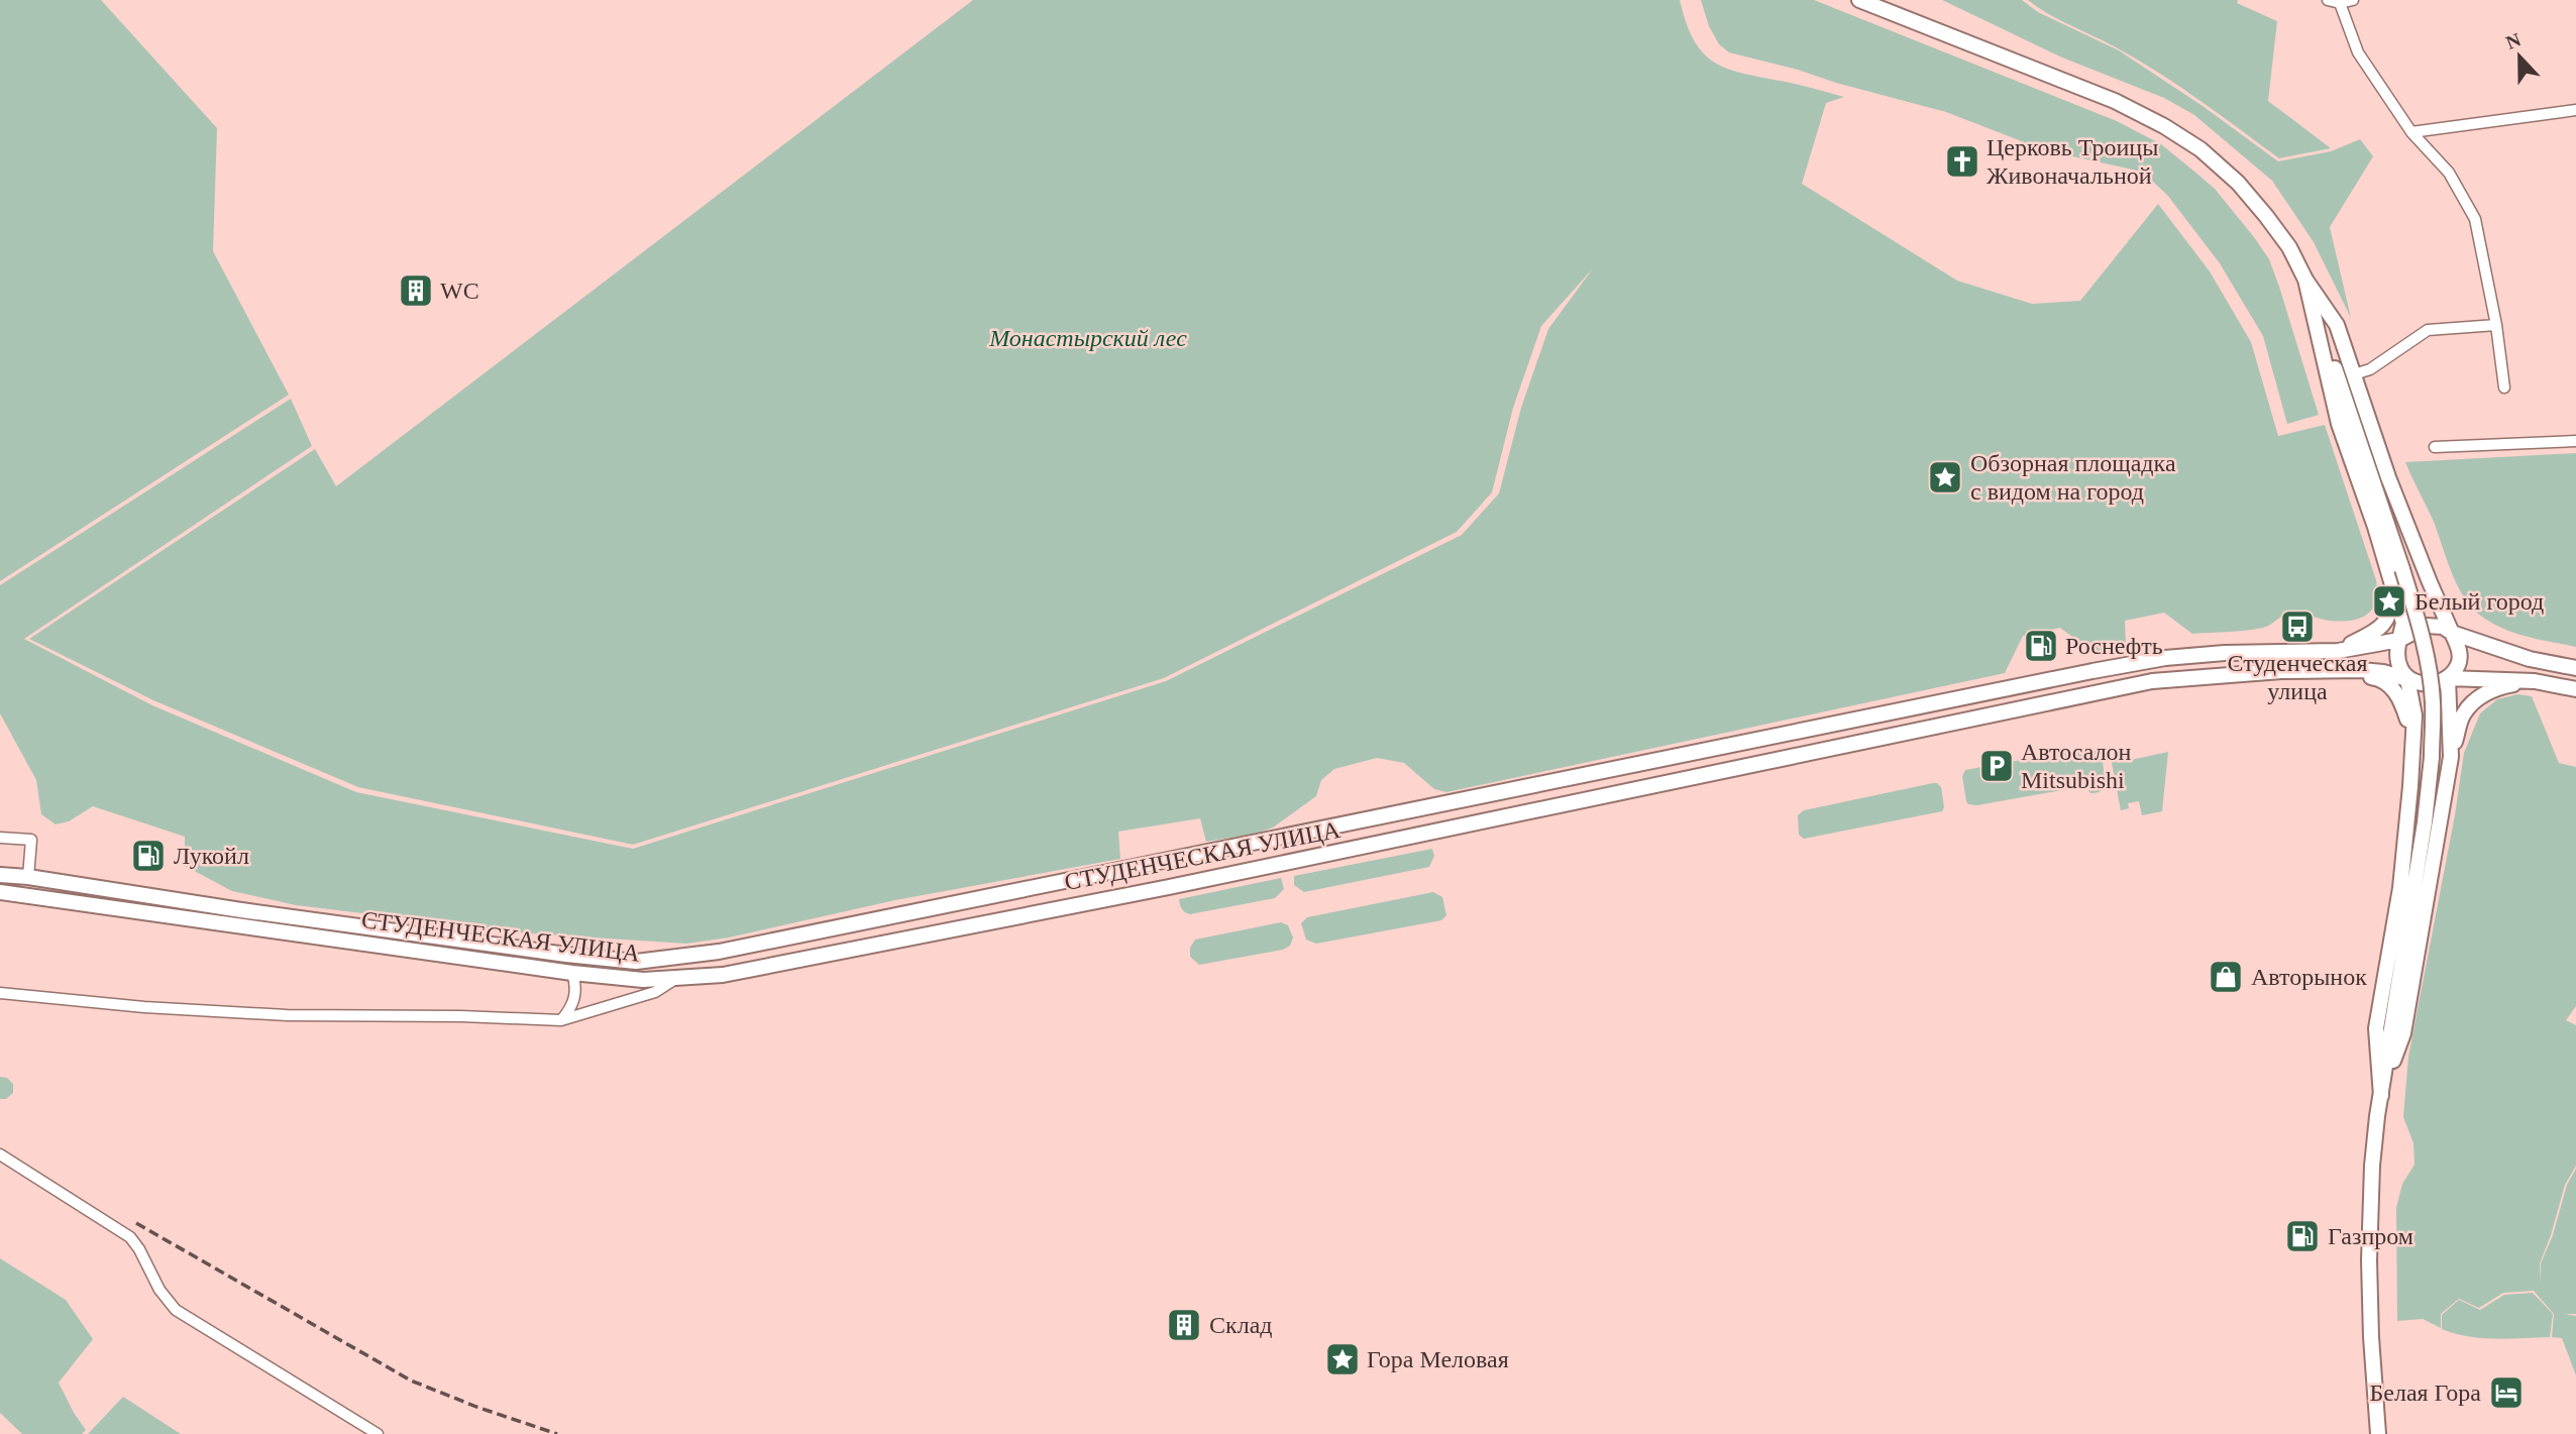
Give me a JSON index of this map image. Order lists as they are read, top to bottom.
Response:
{
  "streets": {
    "main road": ["СТУДЕНЧЕСКАЯ УЛИЦА"]
  },
  "parks": ["Монастырский лес"],
  "places": {
    "church": ["Церковь Троицы Живоначальной"],
    "building": ["WC", "Склад"],
    "place": ["Обзорная площадка с видом на город", "Белый город", "Гора Меловая"],
    "bus stop": ["Студенческая улица"],
    "fuel station": ["Роснефть", "Лукойл", "Газпром"],
    "parking": ["Автосалон Mitsubishi"],
    "shop": ["Авторынок"],
    "hotel": ["Белая Гора"]
  },
  "north": "top"
}
